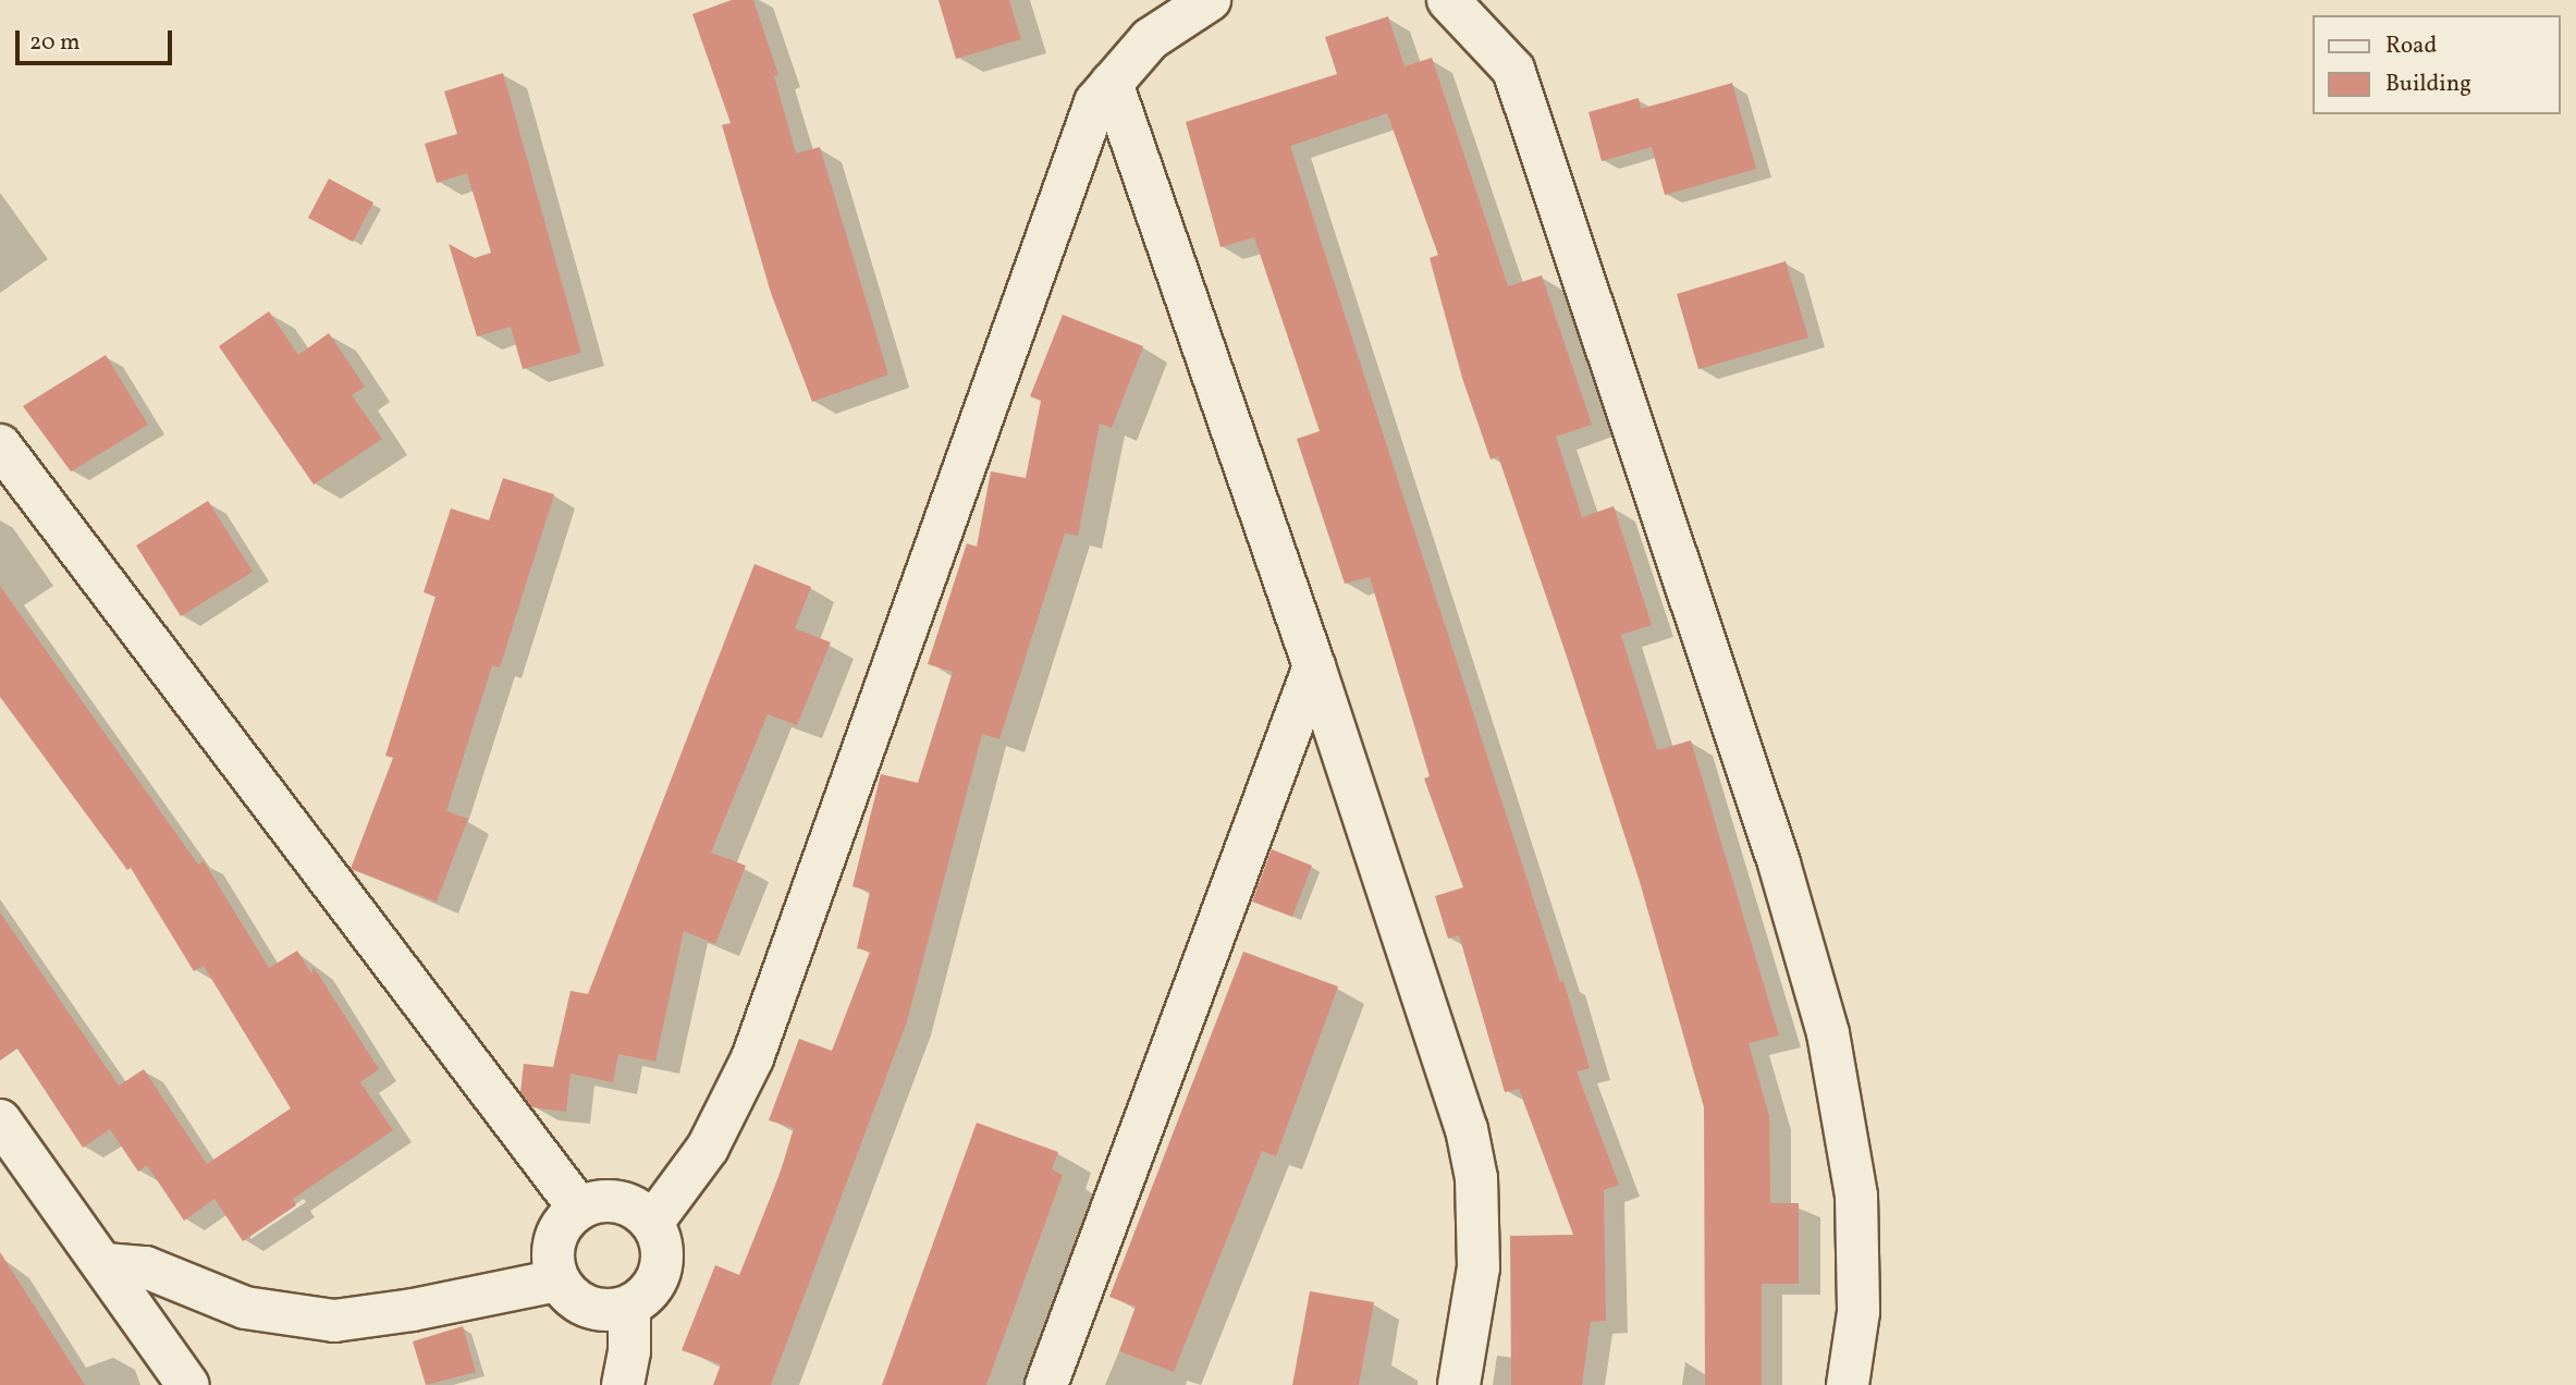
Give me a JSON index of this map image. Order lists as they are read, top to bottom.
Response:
{
  "legend": ["Road", "Building"],
  "scale_bar": "20 m"
}
